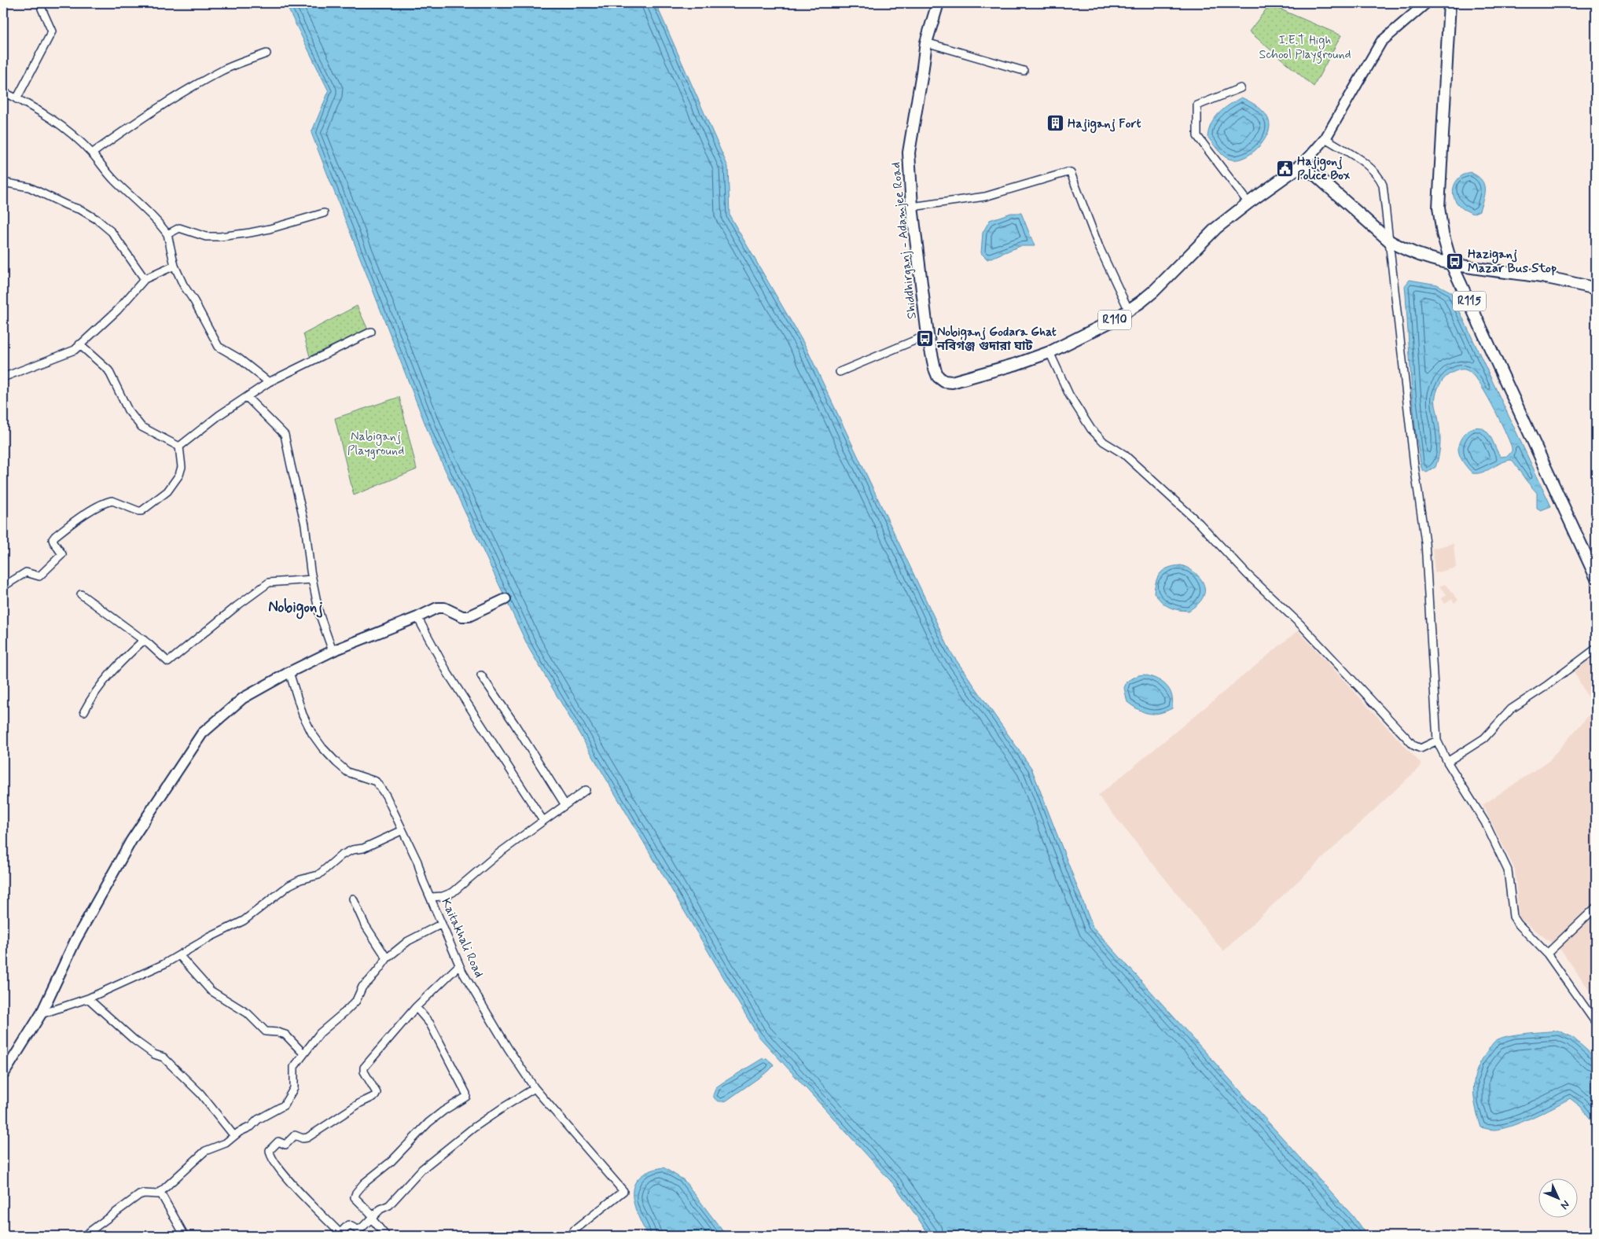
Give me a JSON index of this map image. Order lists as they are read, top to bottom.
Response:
{
  "streets": {
    "main road": ["Shiddhirganj - Adamjee Road", "R115", "R110"],
    "street": ["Kaitakhali Road"]
  },
  "districts": ["Nobigonj"],
  "parks": ["I.E.T High School Playground", "Nabiganj Playground"],
  "places": {
    "building": ["Hajiganj Fort"],
    "public building": ["Hajigonj Police Box"],
    "bus stop": ["Haziganj Mazar Bus Stop", "Nobiganj Godara Ghat নবিগঞ্জ গুদারা ঘাট"]
  },
  "north": "bottom right"
}
